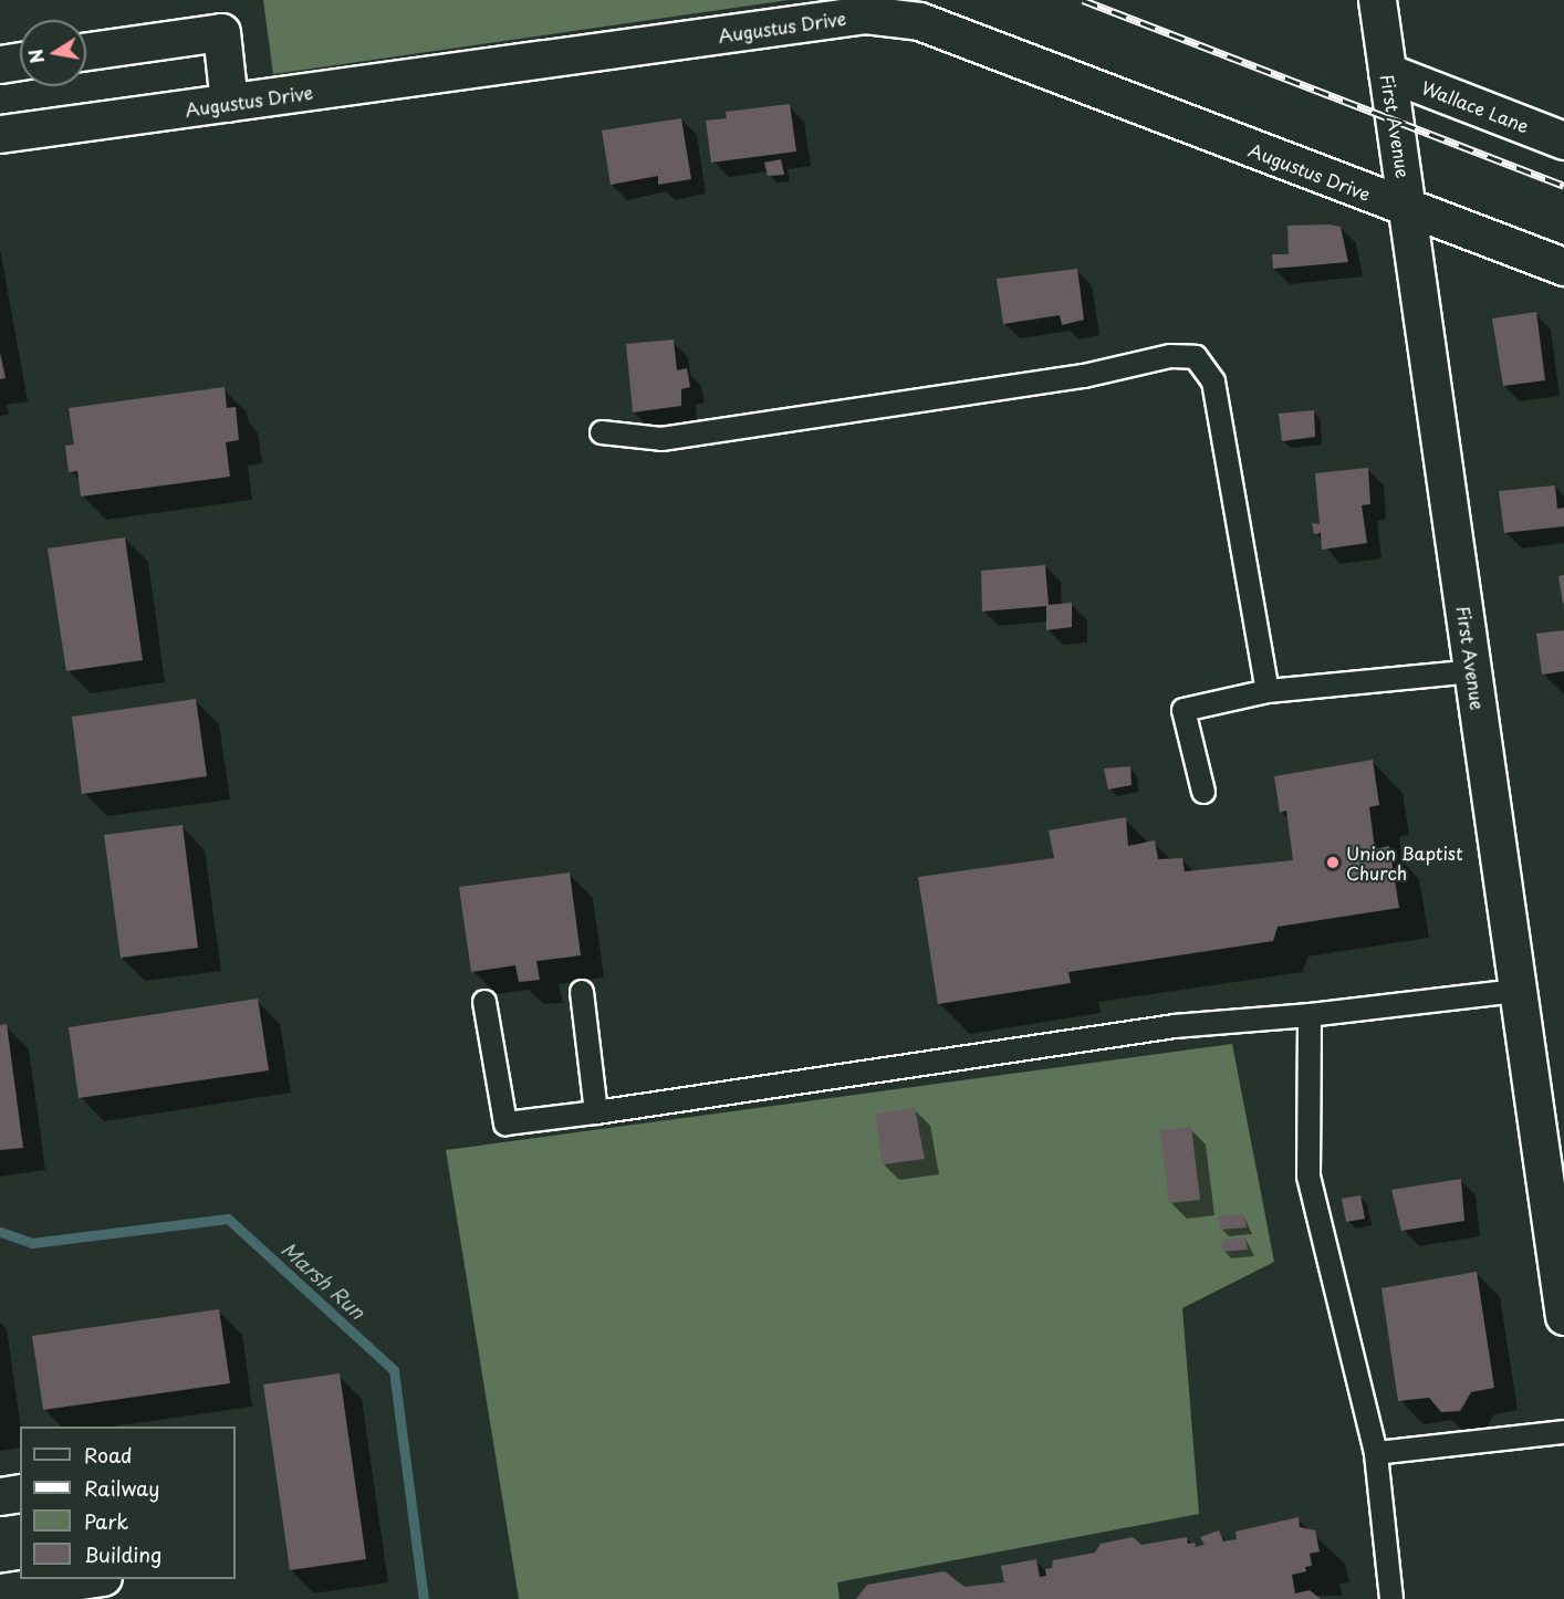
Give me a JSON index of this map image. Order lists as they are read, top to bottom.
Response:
{
  "streets": {
    "street": ["Augustus Drive", "Wallace Lane", "First Avenue"]
  },
  "crossings": [
    ["Augustus Drive", "First Avenue"],
    ["Wallace Lane", "First Avenue"]
  ],
  "water": ["Marsh Run"],
  "places": ["Union Baptist Church"],
  "legend": [
    "Road",
    "Railway",
    "Park",
    "Building"
  ],
  "north": "left"
}
